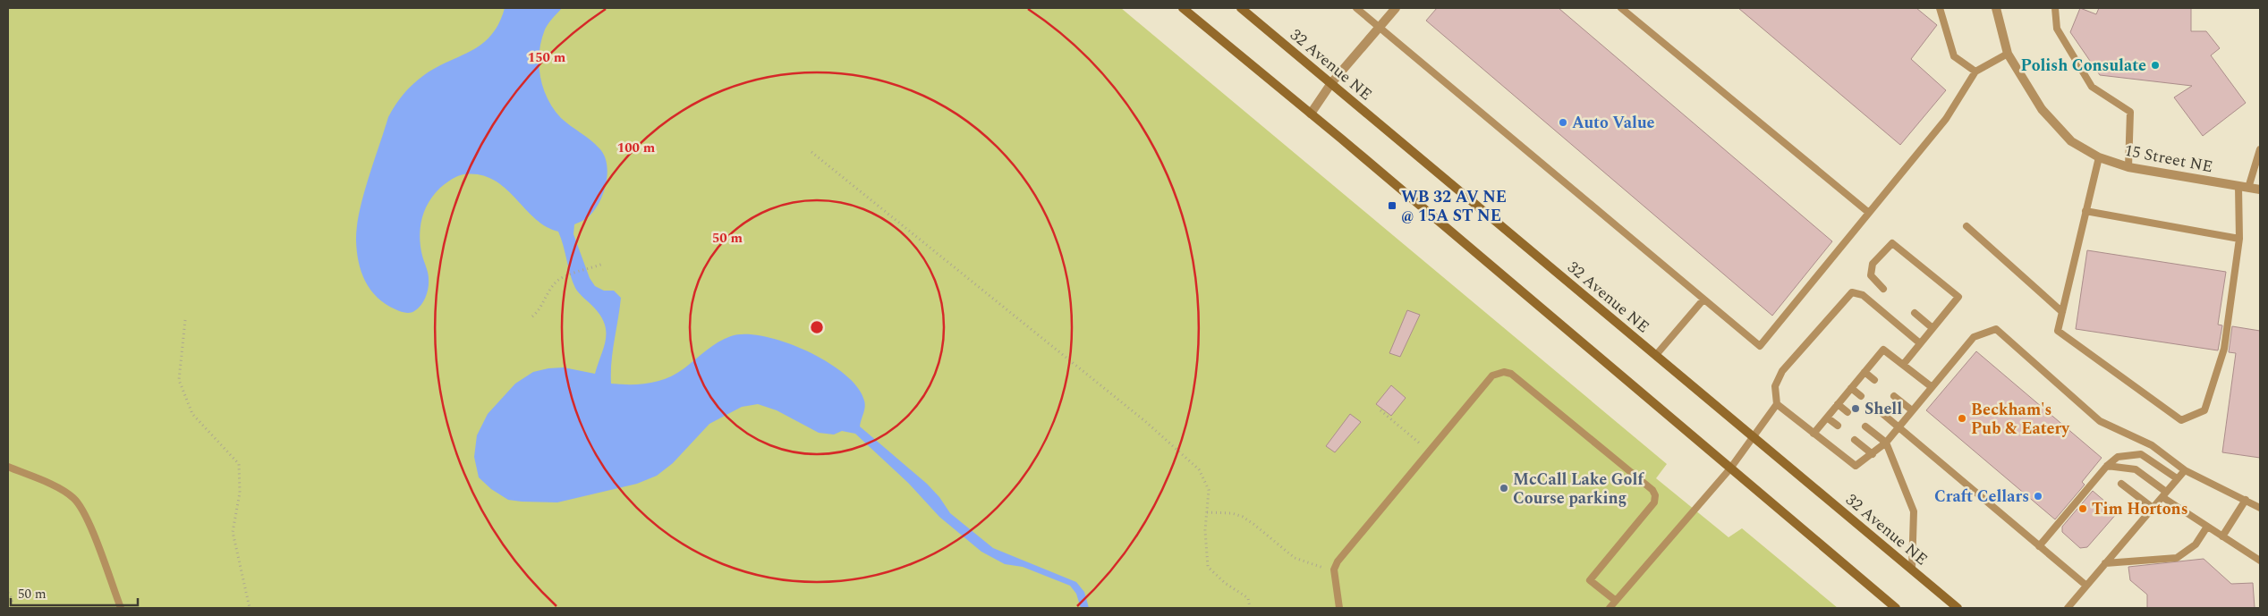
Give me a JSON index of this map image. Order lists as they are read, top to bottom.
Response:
{
  "streets": {
    "main road": ["32 Avenue NE"],
    "street": ["15 Street NE"]
  },
  "places": {
    "other": [
      "Polish Consulate",
      "Auto Value",
      "Shell",
      "Beckham's Pub & Eatery",
      "McCall Lake Golf Course parking",
      "Craft Cellars",
      "Tim Hortons"
    ],
    "transit": ["WB 32 AV NE @ 15A ST NE"]
  },
  "scale_bar": "50 m",
  "rings": ["150 m", "100 m", "50 m"]
}
